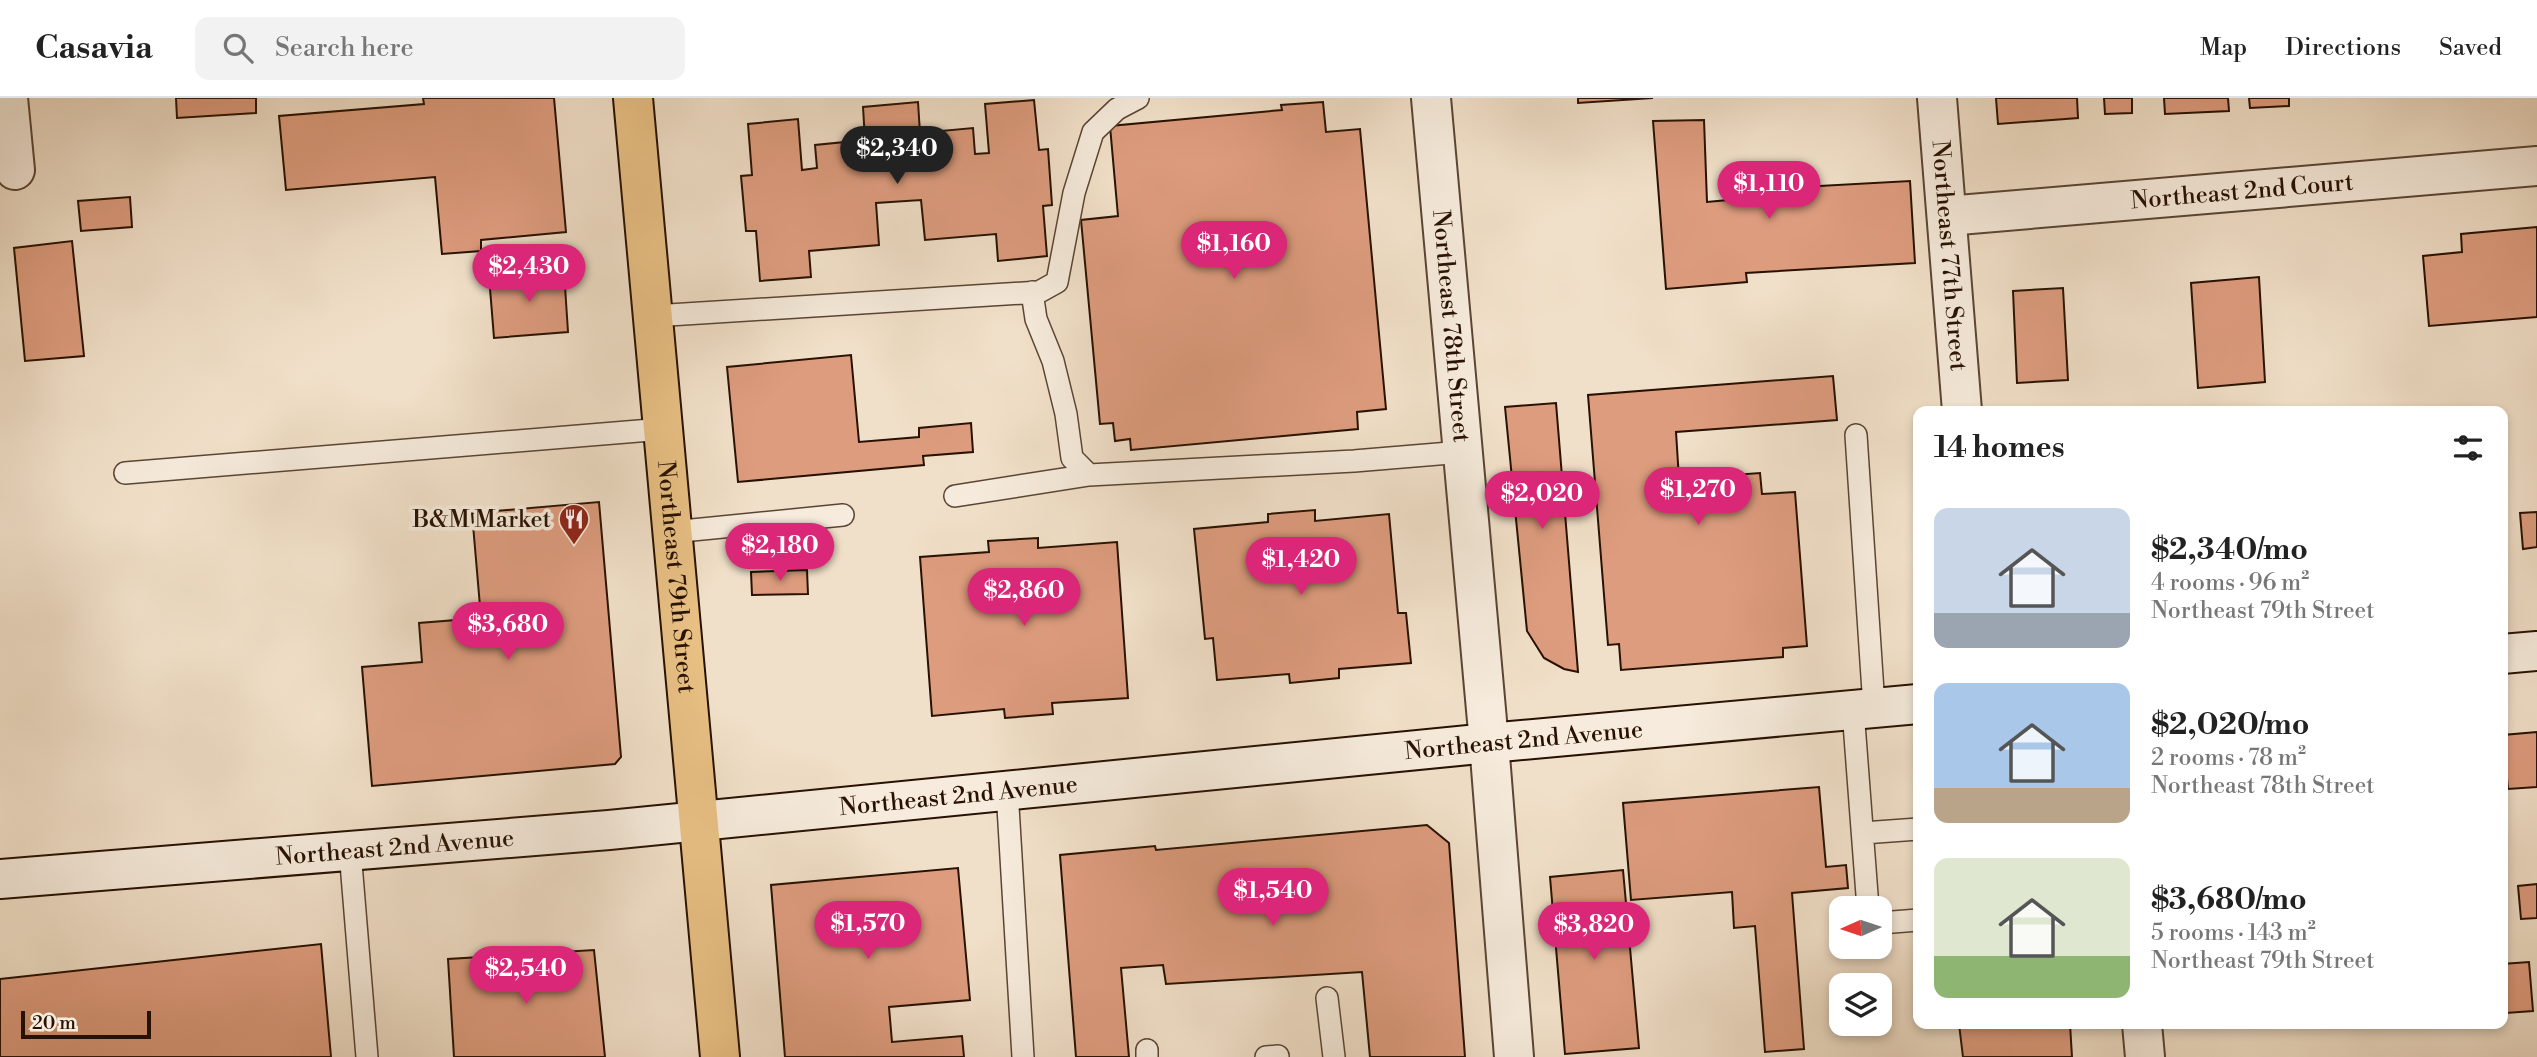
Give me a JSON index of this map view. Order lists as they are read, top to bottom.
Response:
{
  "streets": {
    "main road": ["Northeast 79th Street"],
    "street": [
      "Northeast 2nd Court",
      "Northeast 77th Street",
      "Northeast 78th Street",
      "Northeast 2nd Avenue"
    ]
  },
  "crossings": [
    ["Northeast 2nd Court", "Northeast 77th Street"],
    ["Northeast 78th Street", "Northeast 2nd Avenue"],
    ["Northeast 79th Street", "Northeast 2nd Avenue"]
  ],
  "places": {
    "restaurant": ["B&M Market"]
  },
  "scale_bar": "20 m",
  "north": "left",
  "page": {
    "header": "Casavia",
    "search": "Search here",
    "nav": ["Map", "Directions", "Saved"],
    "price": [
      "$2,340",
      "$1,110",
      "$1,160",
      "$2,430",
      "$1,270",
      "$2,020",
      "$2,180",
      "$1,420",
      "$2,860",
      "$3,680",
      "$1,540",
      "$1,570",
      "$3,820",
      "$2,540"
    ],
    "heading": "14 homes",
    "list": [
      {
        "name": "$2,340/mo",
        "note": "4 rooms · 96 m² · Northeast 79th Street"
      },
      {
        "name": "$2,020/mo",
        "note": "2 rooms · 78 m² · Northeast 78th Street"
      },
      {
        "name": "$3,680/mo",
        "note": "5 rooms · 143 m² · Northeast 79th Street"
      }
    ],
    "scale": "20 m"
  }
}
